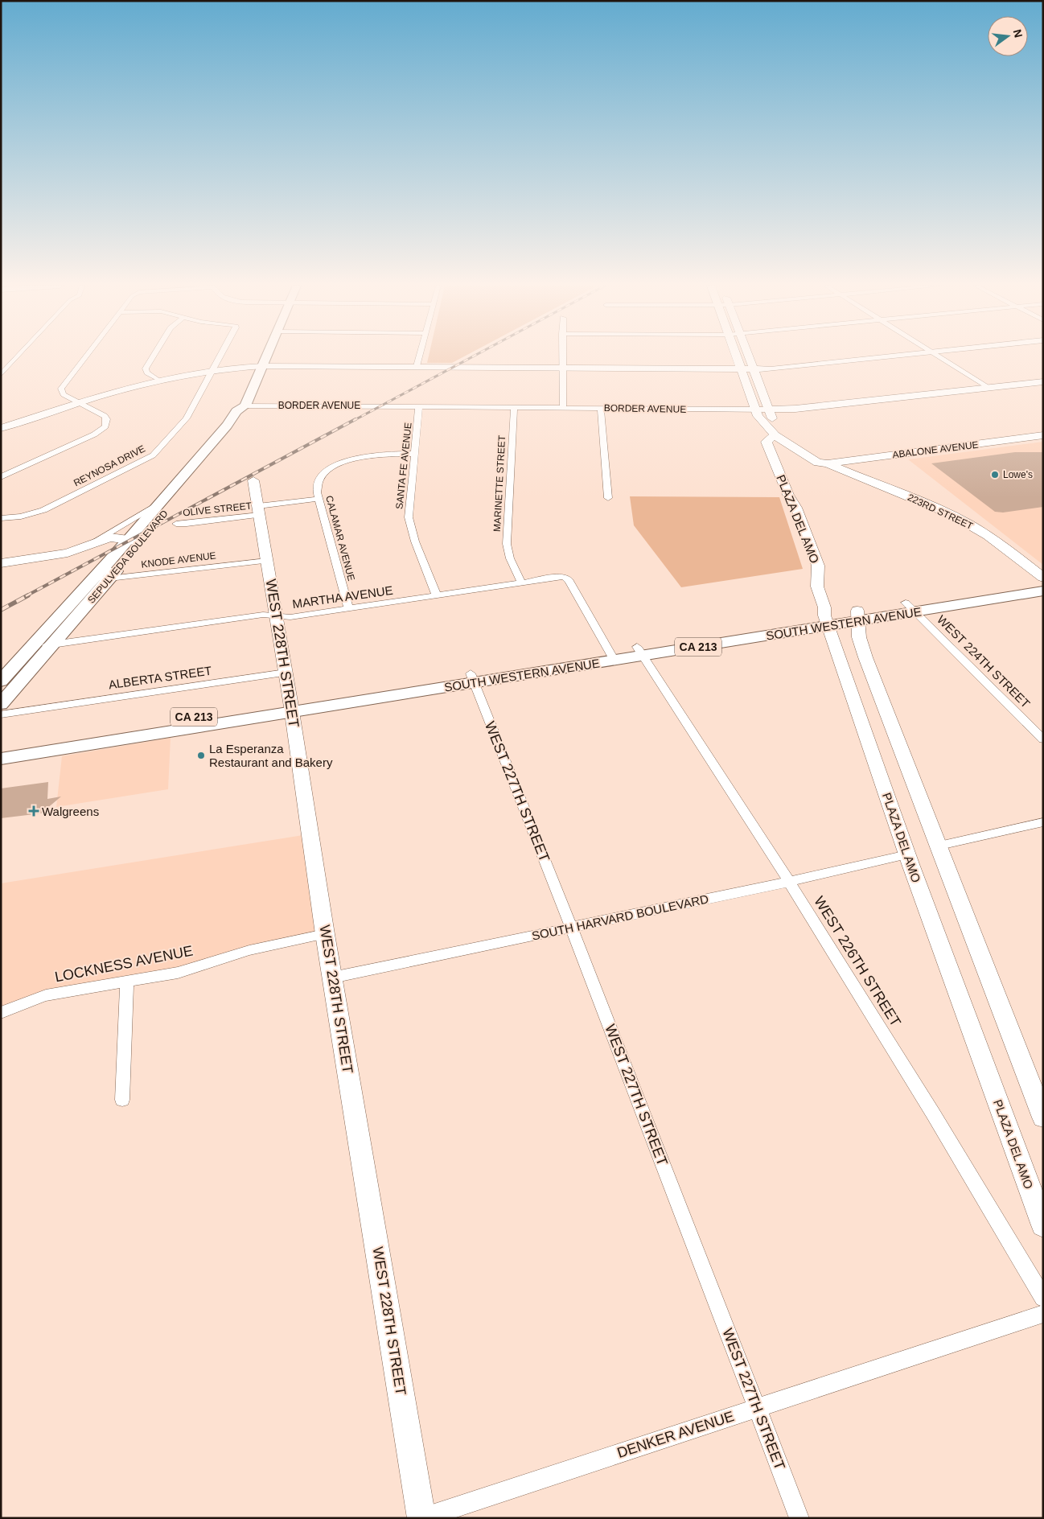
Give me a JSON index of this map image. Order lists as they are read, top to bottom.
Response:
{
  "streets": {
    "main road": ["SEPULVEDA BOULEVARD", "SOUTH WESTERN AVENUE", "CA 213"],
    "street": [
      "BORDER AVENUE",
      "ABALONE AVENUE",
      "REYNOSA DRIVE",
      "SANTA FE AVENUE",
      "MARINETTE STREET",
      "OLIVE STREET",
      "223RD STREET",
      "PLAZA DEL AMO",
      "CALAMAR AVENUE",
      "KNODE AVENUE",
      "MARTHA AVENUE",
      "WEST 228TH STREET",
      "WEST 224TH STREET",
      "ALBERTA STREET",
      "WEST 227TH STREET",
      "SOUTH HARVARD BOULEVARD",
      "WEST 226TH STREET",
      "LOCKNESS AVENUE",
      "DENKER AVENUE"
    ]
  },
  "crossings": [
    ["BORDER AVENUE", "SANTA FE AVENUE"],
    ["BORDER AVENUE", "MARINETTE STREET"],
    ["BORDER AVENUE", "SEPULVEDA BOULEVARD"],
    ["ABALONE AVENUE", "223RD STREET"],
    ["SANTA FE AVENUE", "CALAMAR AVENUE"],
    ["SANTA FE AVENUE", "MARTHA AVENUE"],
    ["MARINETTE STREET", "MARTHA AVENUE"],
    ["OLIVE STREET", "WEST 228TH STREET"],
    ["223RD STREET", "SOUTH WESTERN AVENUE"],
    ["PLAZA DEL AMO", "SOUTH WESTERN AVENUE"],
    ["PLAZA DEL AMO", "SOUTH HARVARD BOULEVARD"],
    ["CALAMAR AVENUE", "MARTHA AVENUE"],
    ["SEPULVEDA BOULEVARD", "KNODE AVENUE"],
    ["SEPULVEDA BOULEVARD", "MARTHA AVENUE"],
    ["SEPULVEDA BOULEVARD", "ALBERTA STREET"],
    ["KNODE AVENUE", "WEST 228TH STREET"],
    ["MARTHA AVENUE", "SOUTH WESTERN AVENUE"],
    ["MARTHA AVENUE", "WEST 228TH STREET"],
    ["SOUTH WESTERN AVENUE", "WEST 228TH STREET"],
    ["SOUTH WESTERN AVENUE", "WEST 224TH STREET"],
    ["SOUTH WESTERN AVENUE", "WEST 227TH STREET"],
    ["SOUTH WESTERN AVENUE", "WEST 226TH STREET"],
    ["WEST 228TH STREET", "ALBERTA STREET"],
    ["WEST 228TH STREET", "SOUTH HARVARD BOULEVARD"],
    ["WEST 228TH STREET", "LOCKNESS AVENUE"],
    ["WEST 228TH STREET", "DENKER AVENUE"],
    ["WEST 227TH STREET", "SOUTH HARVARD BOULEVARD"],
    ["WEST 227TH STREET", "DENKER AVENUE"],
    ["SOUTH HARVARD BOULEVARD", "WEST 226TH STREET"]
  ],
  "places": {
    "other": ["Lowe's", "La Esperanza Restaurant and Bakery"],
    "health": ["Walgreens"]
  },
  "north": "right"
}
